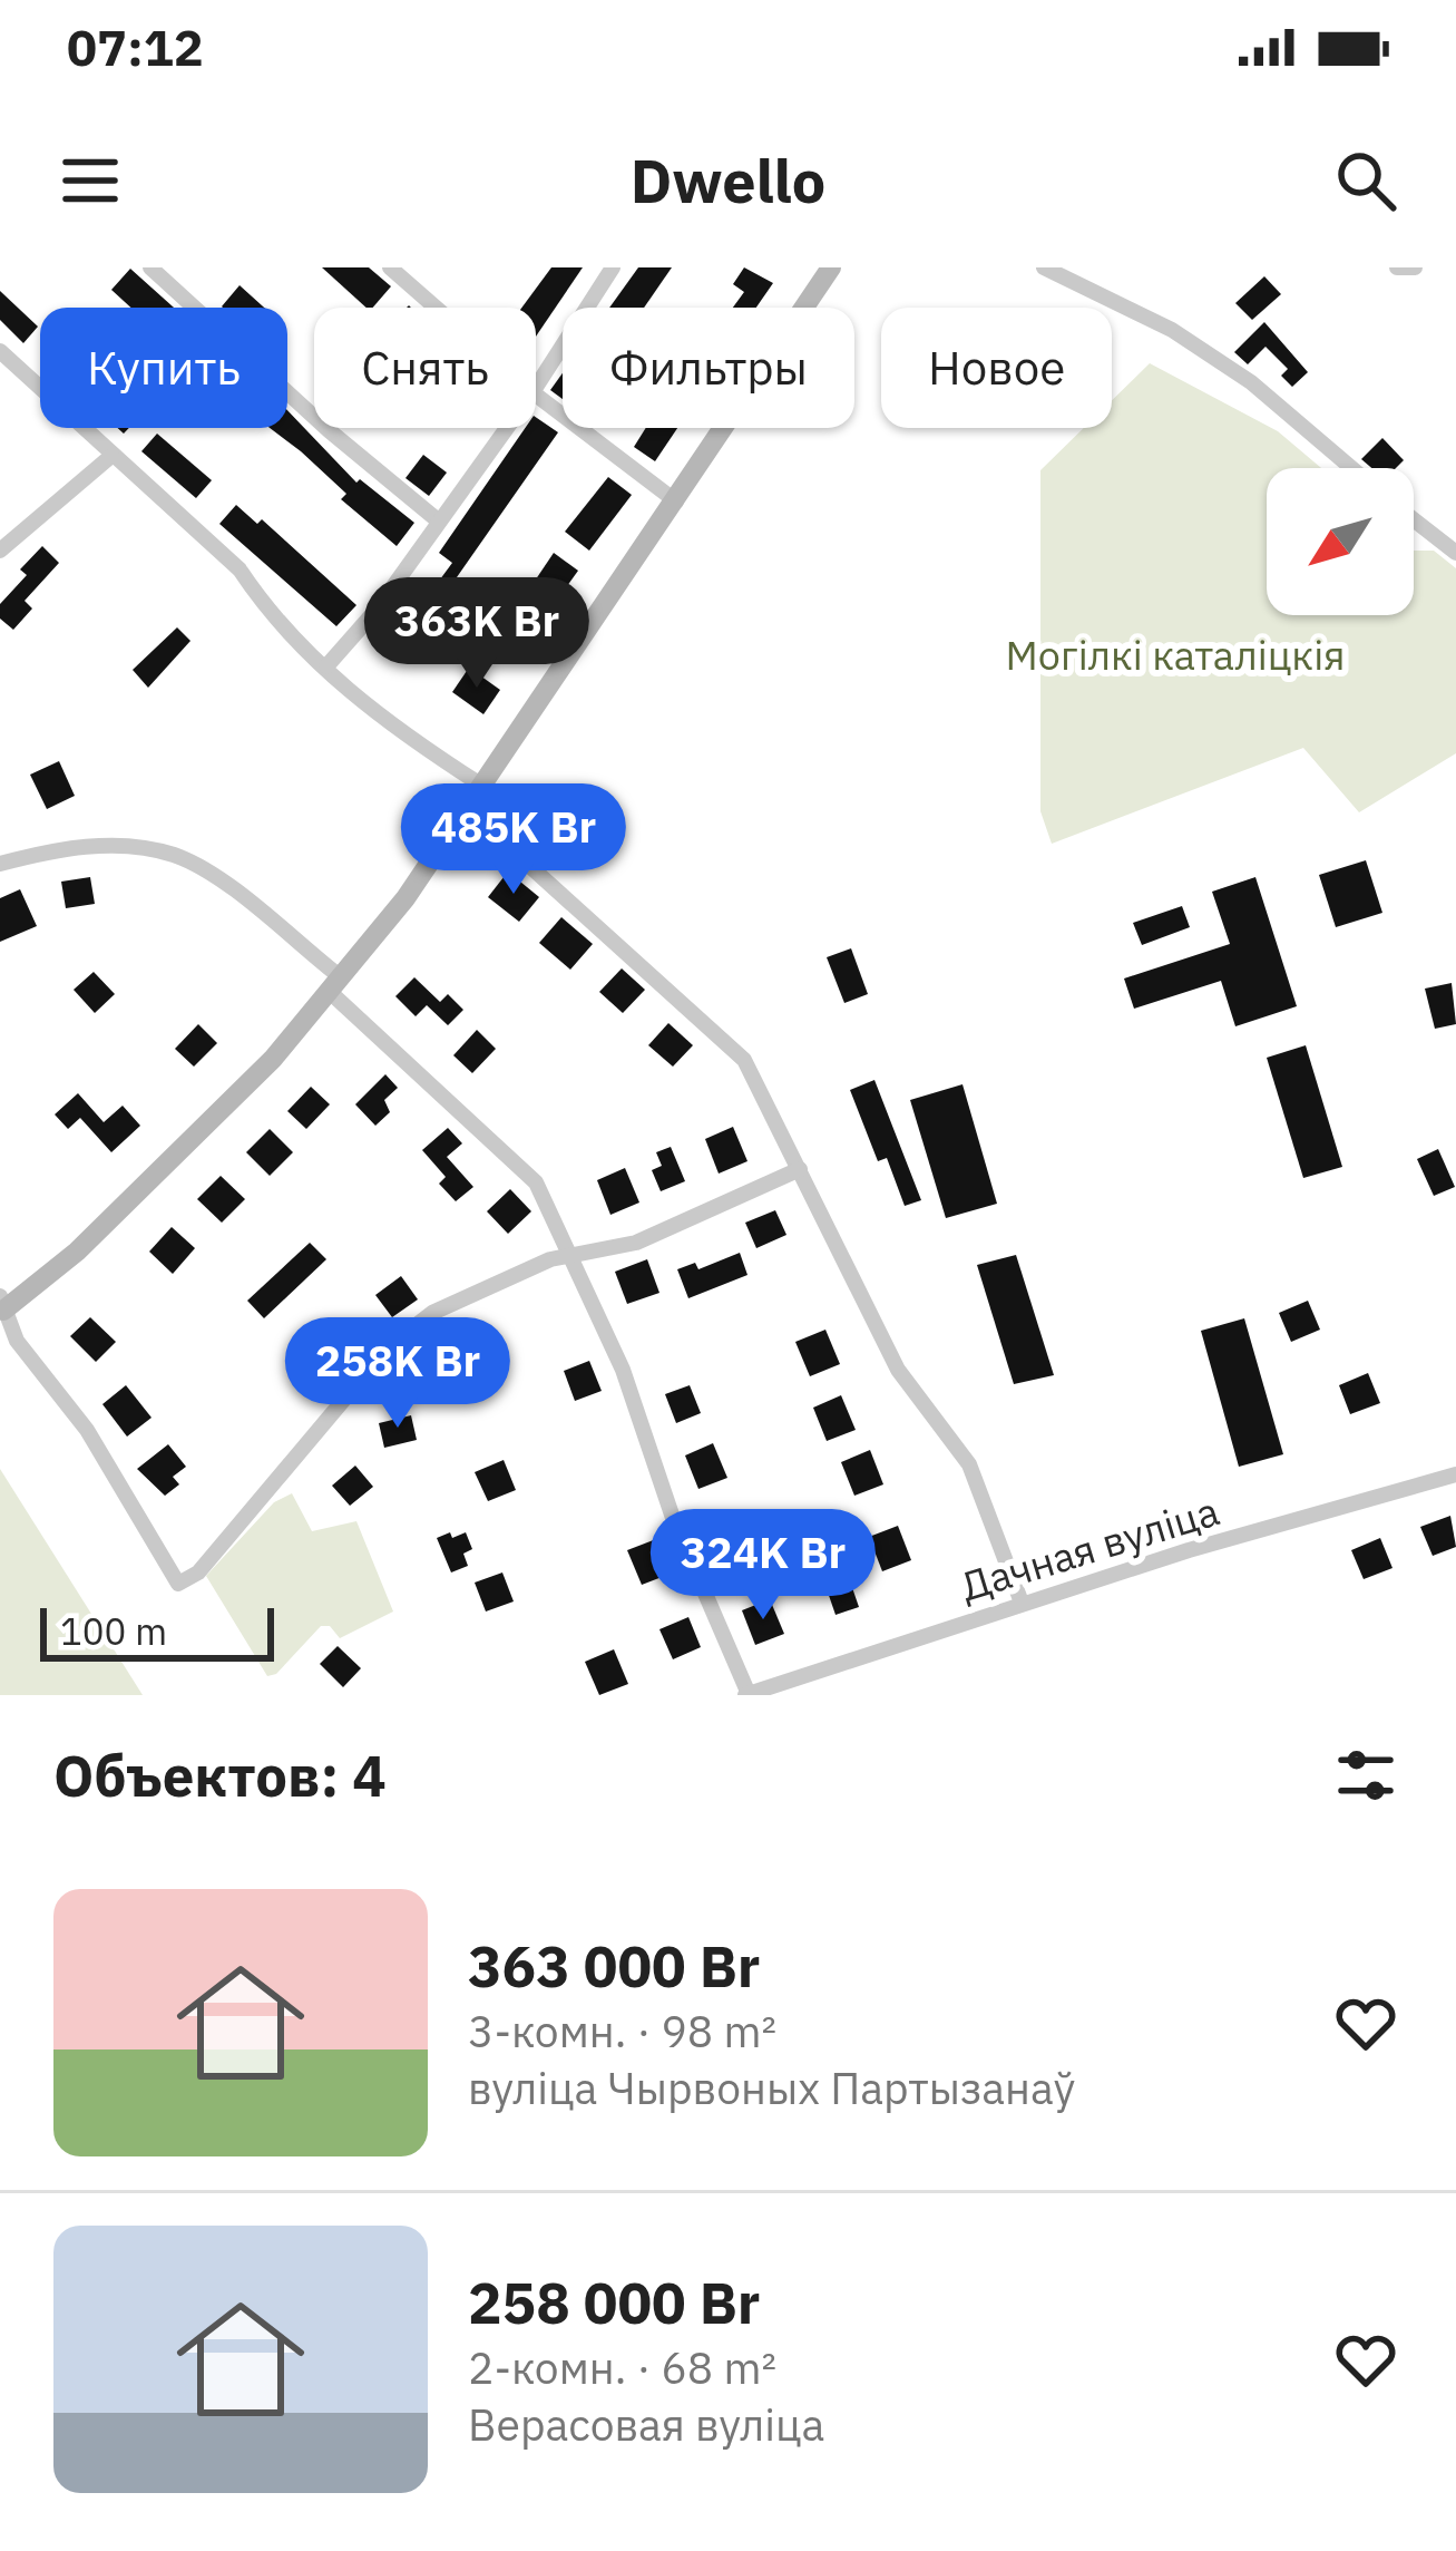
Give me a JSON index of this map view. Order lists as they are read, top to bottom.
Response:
{
  "streets": {
    "street": ["Дачная вуліца"]
  },
  "parks": ["Могілкі каталіцкія"],
  "scale_bar": "100 m",
  "north": "bottom left",
  "page": {
    "status": "07:12",
    "header": "Dwello",
    "chip": [
      "Купить",
      "Снять",
      "Фильтры",
      "Новое"
    ],
    "price": [
      "363K Br",
      "485K Br",
      "258K Br",
      "324K Br"
    ],
    "scale": "100 m",
    "heading": "Объектов: 4",
    "list": [
      {
        "name": "363 000 Br",
        "note": "3-комн. · 98 m² · вуліца Чырвоных Партызанаў"
      },
      {
        "name": "258 000 Br",
        "note": "2-комн. · 68 m² · Верасовая вуліца"
      }
    ]
  }
}
